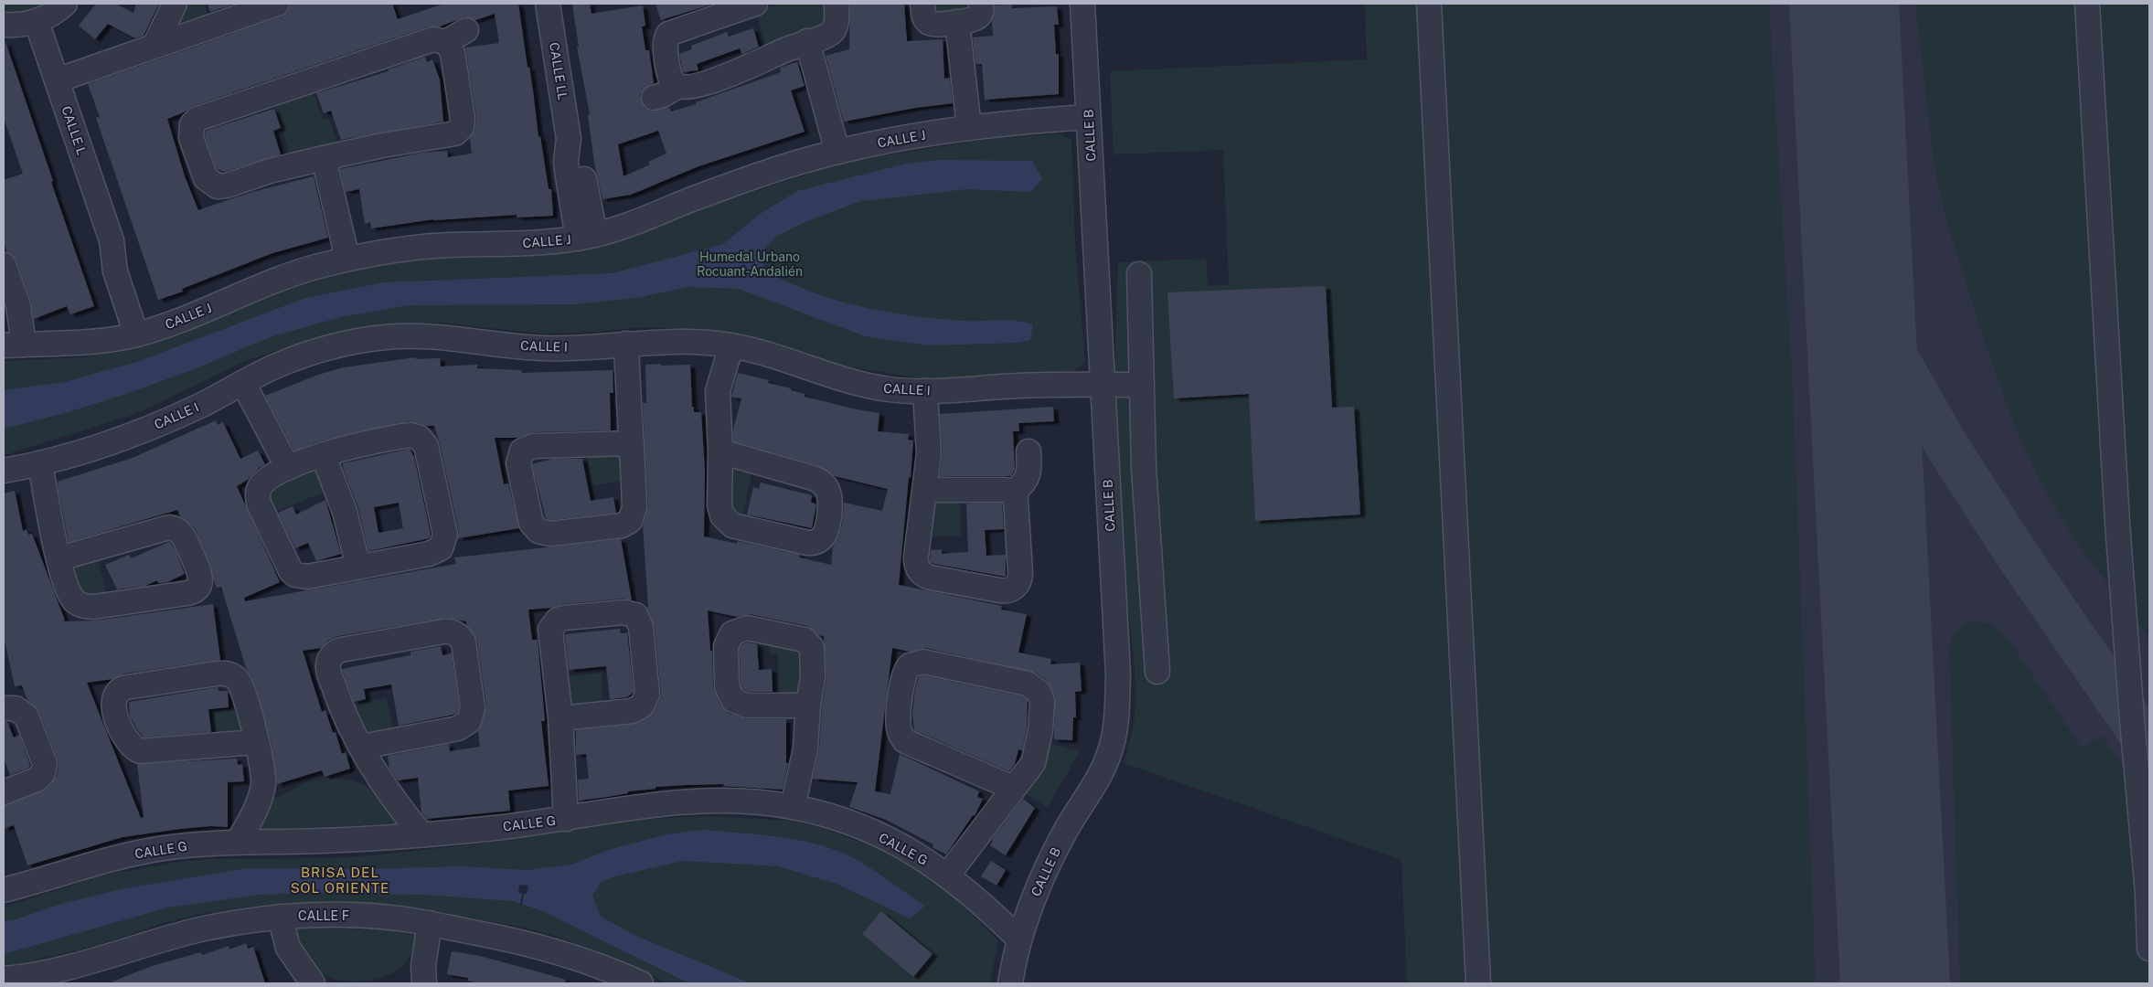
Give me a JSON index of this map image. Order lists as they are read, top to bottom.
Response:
{
  "streets": {
    "street": [
      "CALLE LL",
      "CALLE L",
      "CALLE B",
      "CALLE J",
      "CALLE I",
      "CALLE G",
      "CALLE F"
    ]
  },
  "crossings": [
    ["CALLE LL", "CALLE J"],
    ["CALLE L", "CALLE J"],
    ["CALLE B", "CALLE J"],
    ["CALLE B", "CALLE I"],
    ["CALLE B", "CALLE G"]
  ],
  "districts": ["BRISA DEL SOL ORIENTE"],
  "parks": ["Humedal Urbano Rocuant-Andalién"]
}
